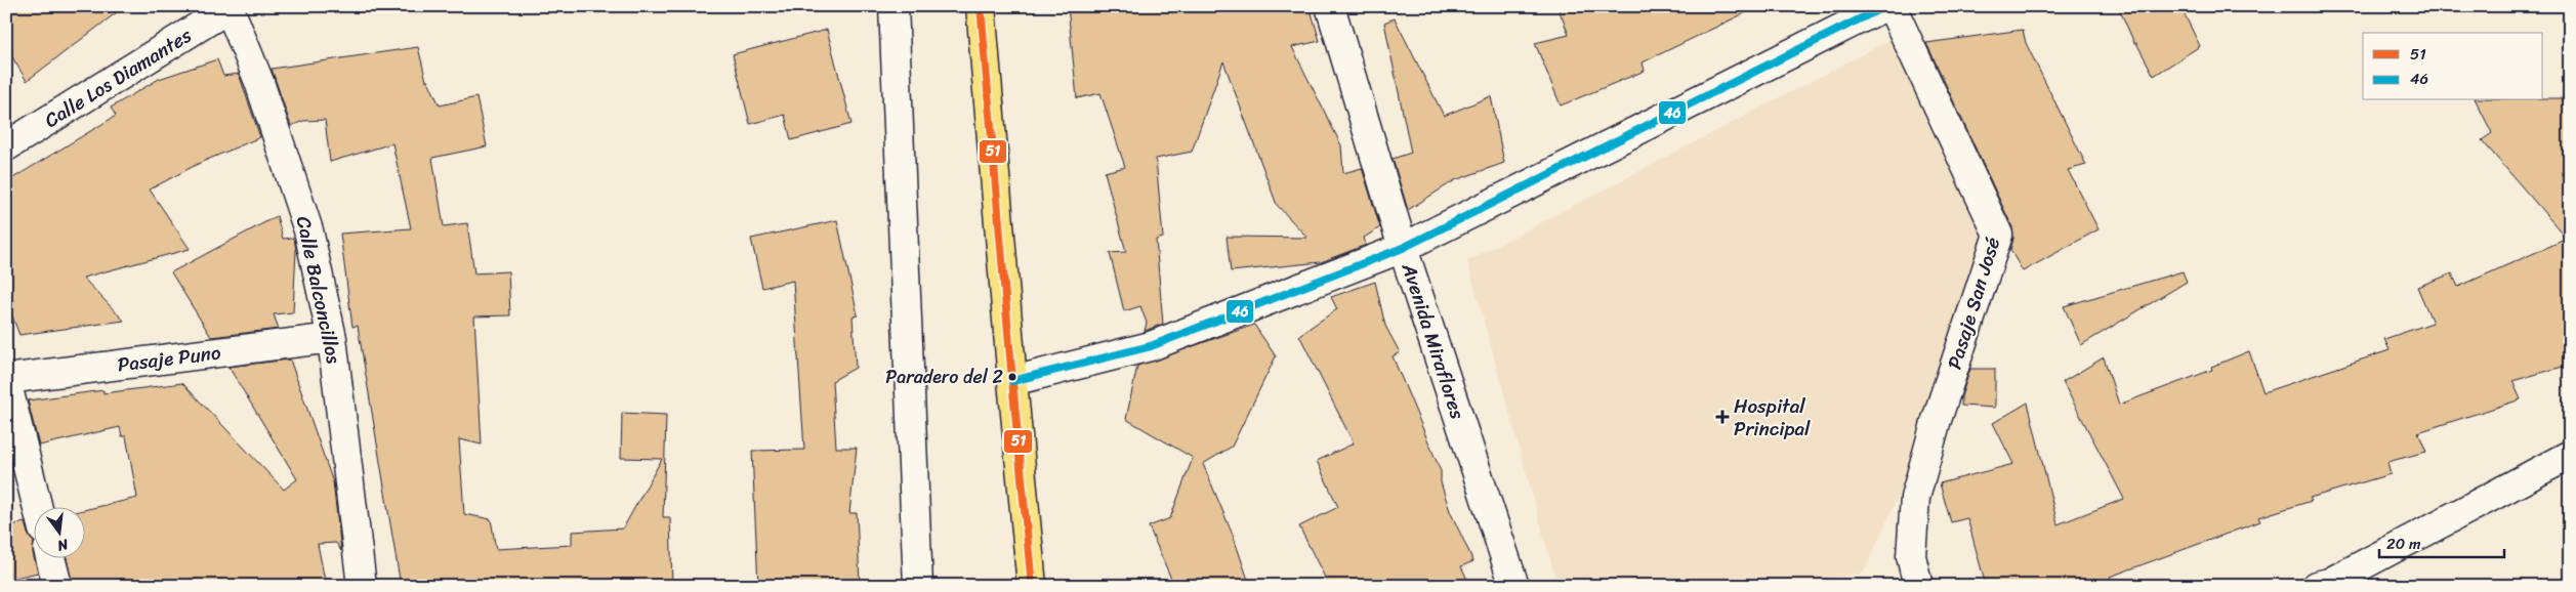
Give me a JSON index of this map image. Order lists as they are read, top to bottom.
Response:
{
  "streets": {
    "street": [
      "Calle Los Diamantes",
      "Calle Balconcillos",
      "Pasaje San José",
      "Avenida Miraflores",
      "Pasaje Puno"
    ]
  },
  "crossings": [
    ["Calle Los Diamantes", "Calle Balconcillos"],
    ["Calle Balconcillos", "Pasaje Puno"]
  ],
  "places": {
    "other": ["Paradero del 2"],
    "health": ["Hospital Principal"]
  },
  "lines": ["transit line 51", "transit line 46"],
  "legend": ["51", "46"],
  "scale_bar": "20 m",
  "north": "bottom"
}
